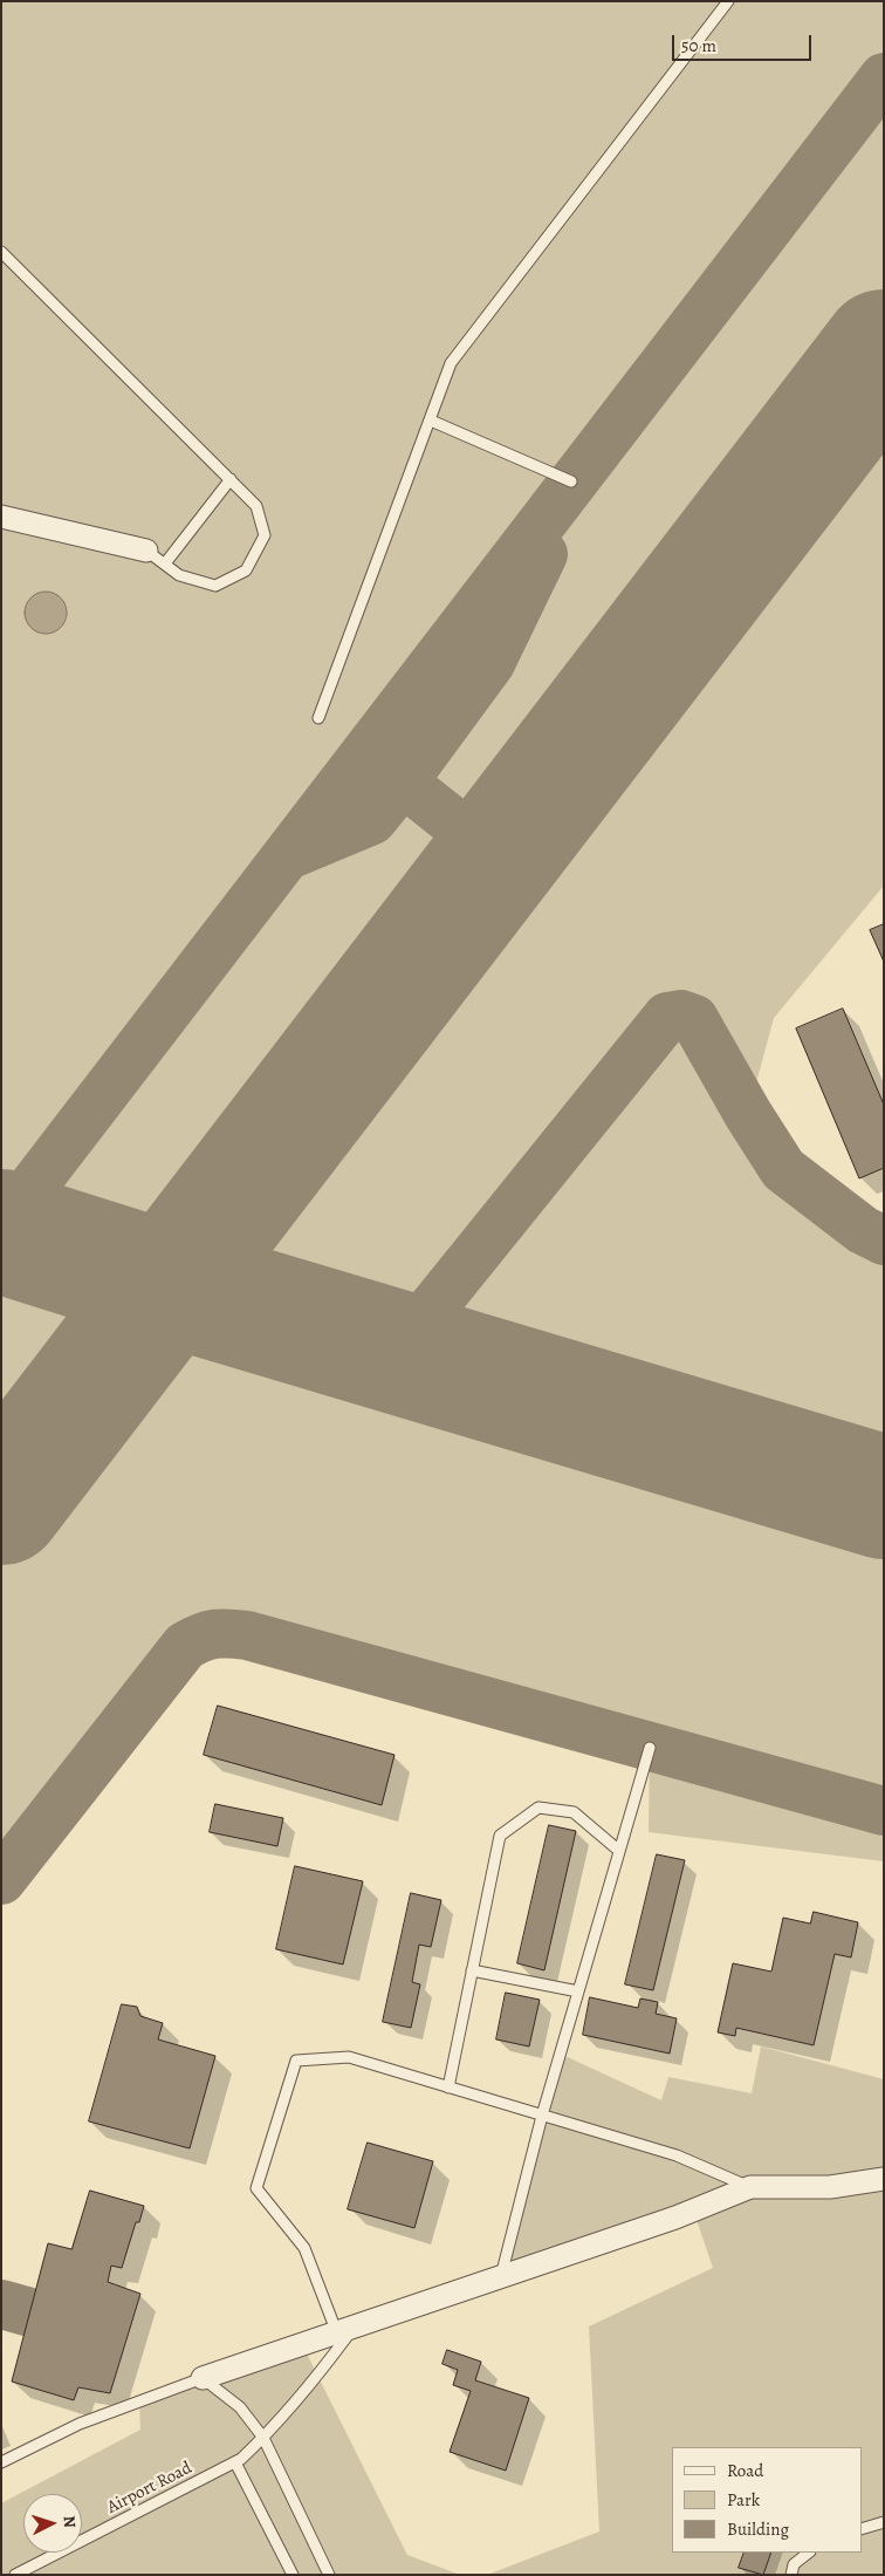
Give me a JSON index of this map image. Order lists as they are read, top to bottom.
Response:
{
  "streets": {
    "lane": ["Airport Road"]
  },
  "legend": ["Road", "Park", "Building"],
  "scale_bar": "50 m",
  "north": "right"
}
